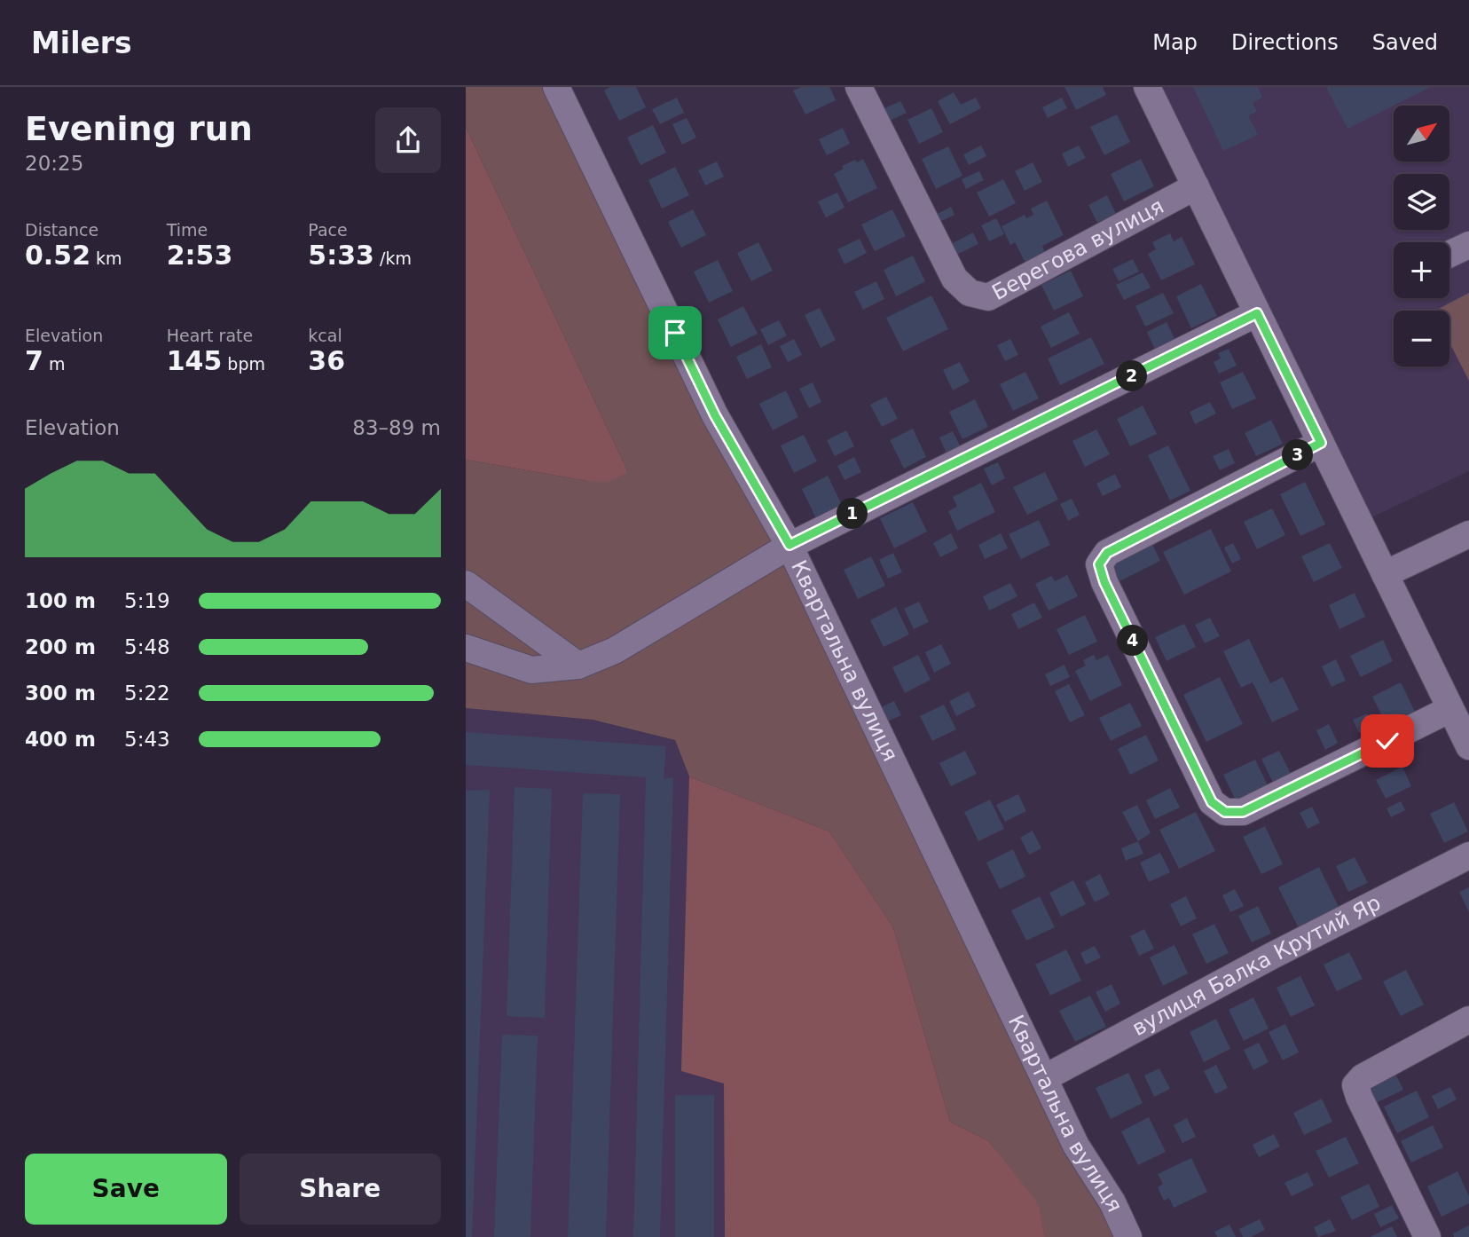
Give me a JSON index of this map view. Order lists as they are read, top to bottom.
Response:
{
  "streets": {
    "street": ["Берегова вулиця", "Квартальна вулиця", "вулиця Балка Крутий Яр"]
  },
  "crossings": [
    ["Квартальна вулиця", "вулиця Балка Крутий Яр"]
  ],
  "north": "top right",
  "page": {
    "header": "Milers",
    "nav": ["Map", "Directions", "Saved"],
    "heading": ["Evening run", "20:25"],
    "map_buttons": ["+", "−"],
    "stats": [
      ["Distance", "0.52 km"],
      ["Time", "2:53"],
      ["Pace", "5:33 /km"],
      ["Elevation", "7 m"],
      ["Heart rate", "145 bpm"],
      ["kcal", "36"]
    ],
    "pins": [
      "2",
      "3",
      "1",
      "4"
    ],
    "chart": ["Elevation", "83–89 m"],
    "list": [
      {
        "name": "100 m",
        "note": "5:19"
      },
      {
        "name": "200 m",
        "note": "5:48"
      },
      {
        "name": "300 m",
        "note": "5:22"
      },
      {
        "name": "400 m",
        "note": "5:43"
      }
    ],
    "buttons": ["Save", "Share"]
  }
}
